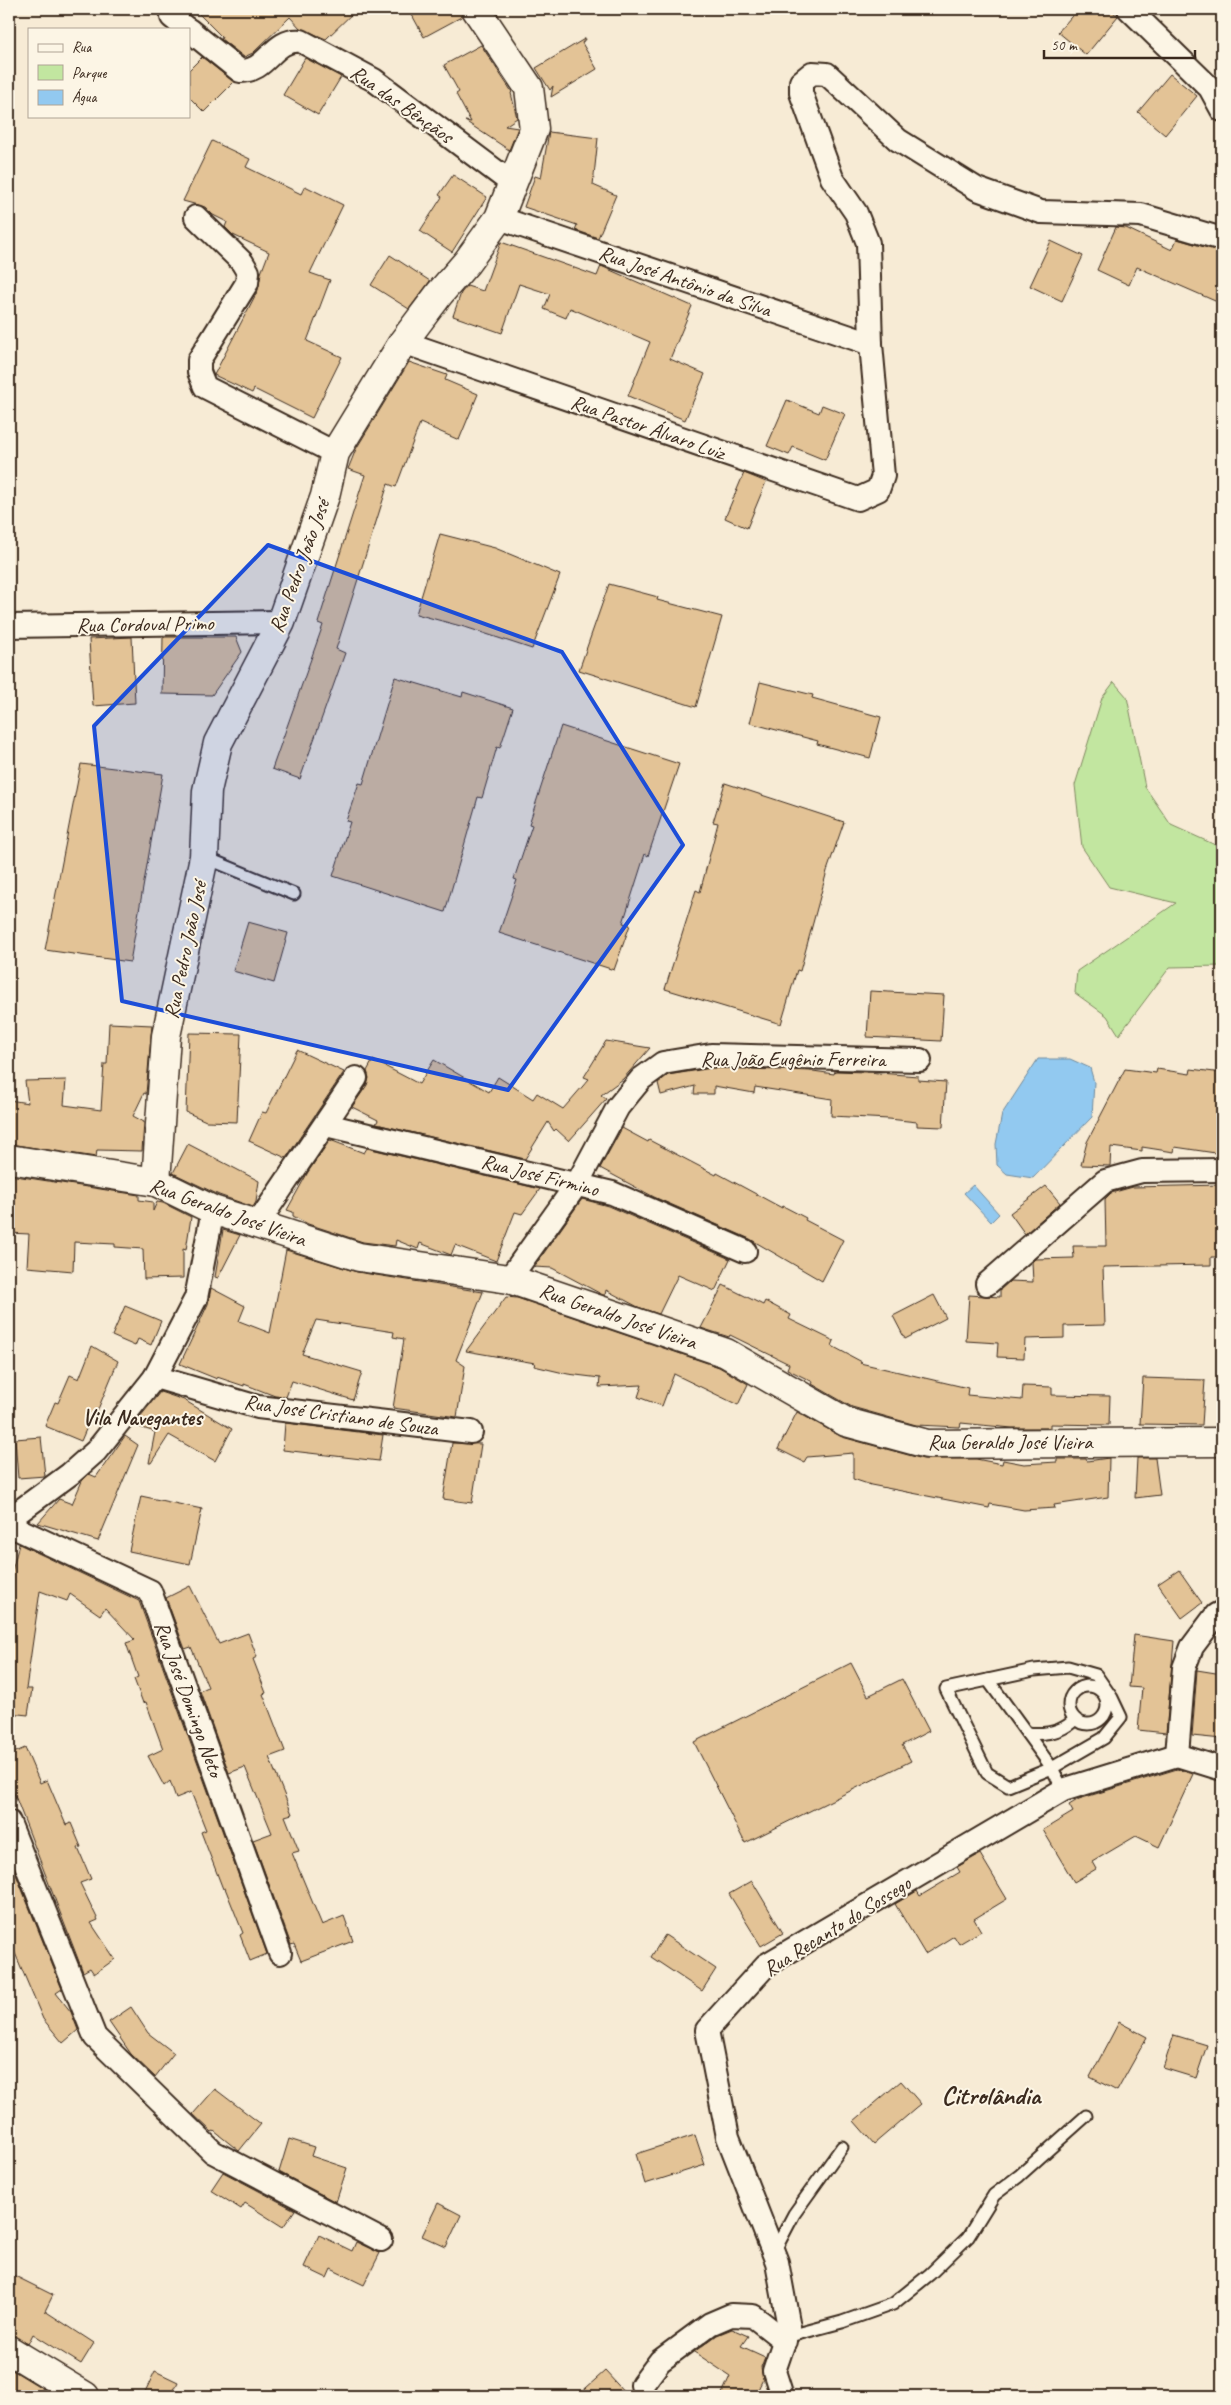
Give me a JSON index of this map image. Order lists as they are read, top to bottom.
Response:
{
  "streets": {
    "street": [
      "Rua das Bênçãos",
      "Rua José Antônio da Silva",
      "Rua Pastor Álvaro Luiz",
      "Rua Pedro João José",
      "Rua Cordoval Primo",
      "Rua João Eugênio Ferreira",
      "Rua José Firmino",
      "Rua Geraldo José Vieira",
      "Rua José Cristiano de Souza",
      "Rua José Domingo Neto",
      "Rua Recanto do Sossego"
    ]
  },
  "crossings": [
    ["Rua das Bênçãos", "Rua Pedro João José"],
    ["Rua José Antônio da Silva", "Rua Pastor Álvaro Luiz"],
    ["Rua José Antônio da Silva", "Rua Pedro João José"],
    ["Rua Pastor Álvaro Luiz", "Rua Pedro João José"],
    ["Rua Pedro João José", "Rua Cordoval Primo"],
    ["Rua Pedro João José", "Rua Geraldo José Vieira"],
    ["Rua João Eugênio Ferreira", "Rua José Firmino"],
    ["Rua João Eugênio Ferreira", "Rua Geraldo José Vieira"]
  ],
  "districts": ["Vila Navegantes", "Citrolândia"],
  "legend": ["Rua", "Parque", "Água"],
  "scale_bar": "50 m"
}
